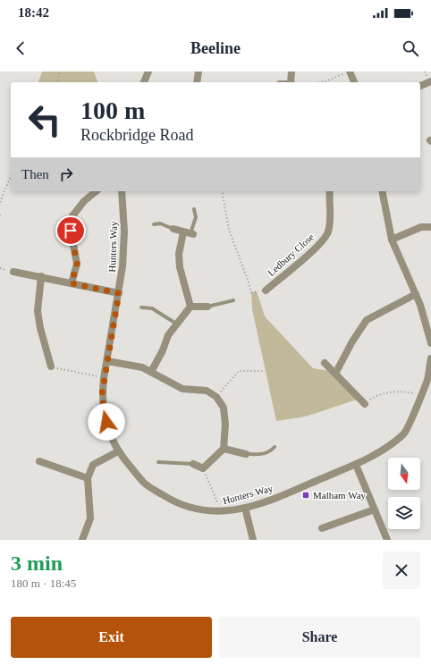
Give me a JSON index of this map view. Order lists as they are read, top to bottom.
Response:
{
  "streets": {
    "street": ["Hunters Way", "Ledbury Close"]
  },
  "places": {
    "transit": ["Malham Way"]
  },
  "north": "bottom",
  "page": {
    "status": "18:42",
    "header": "Beeline",
    "turn": ["100 m", "Rockbridge Road"],
    "then": "Then",
    "heading": ["3 min", "180 m · 18:45"],
    "buttons": ["Exit", "Share"]
  }
}
